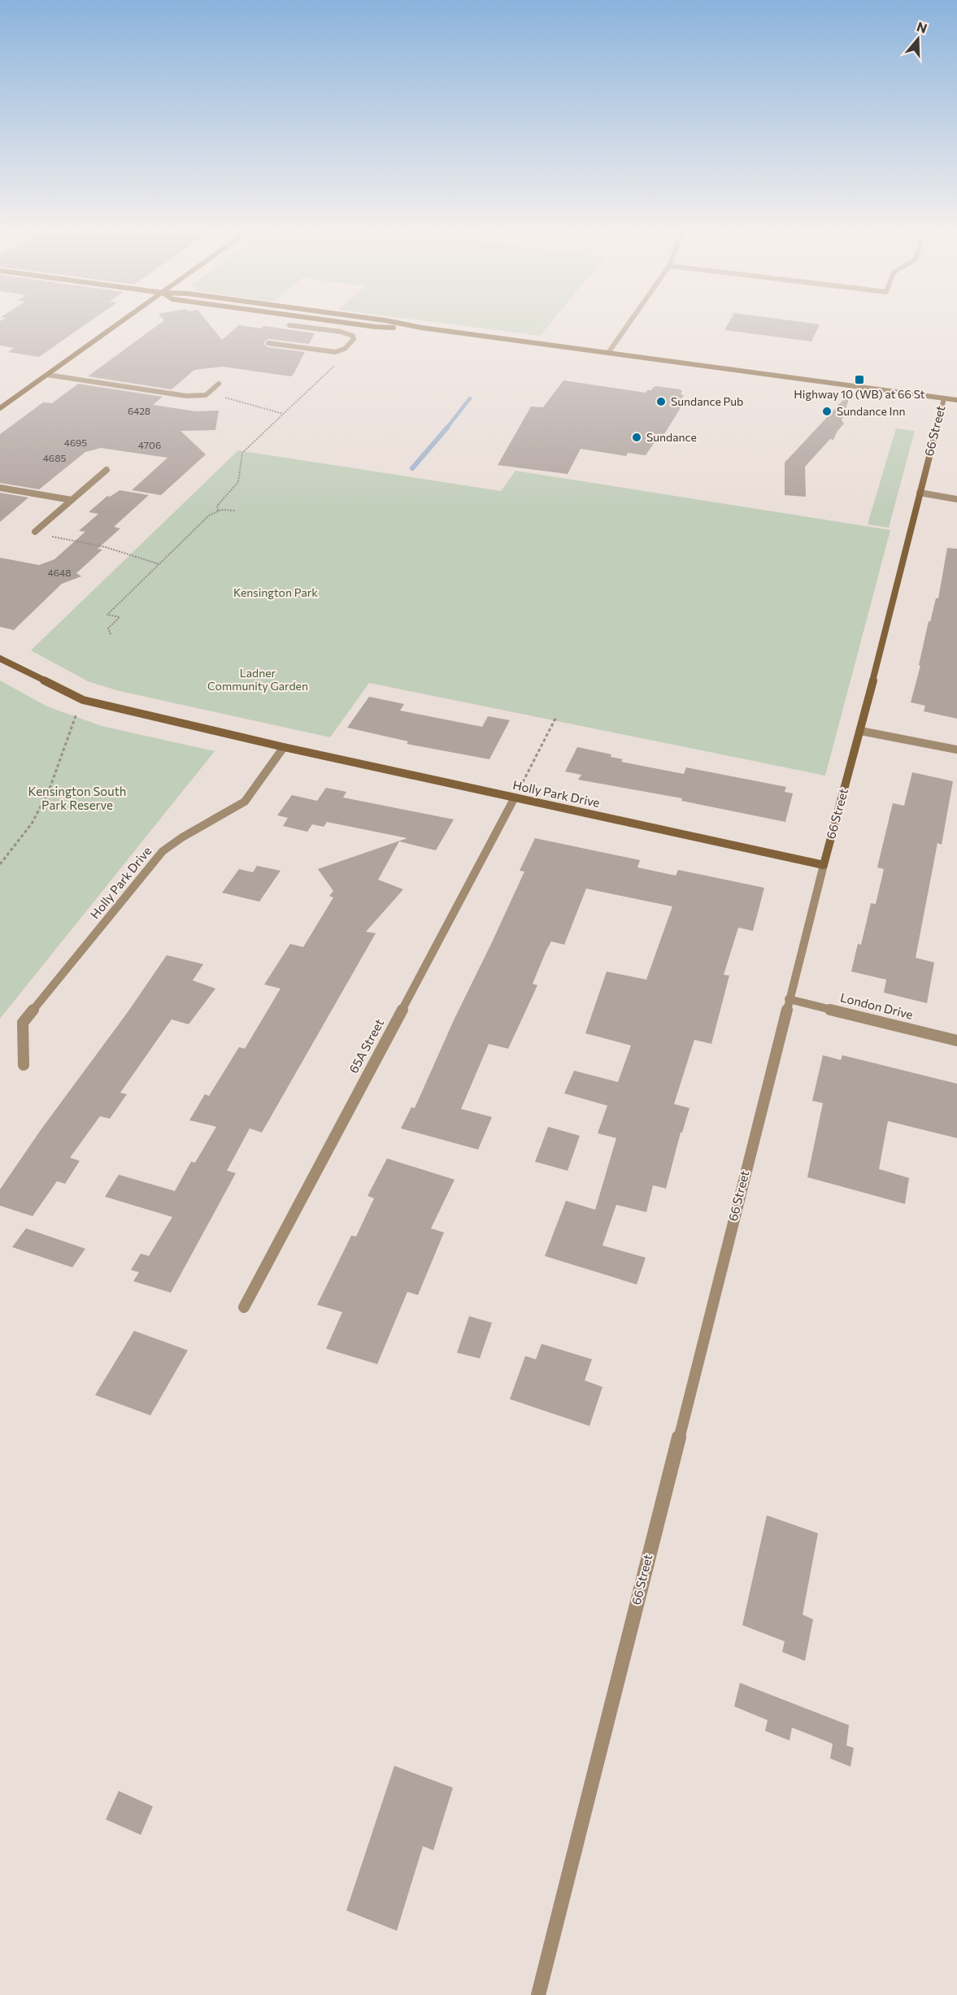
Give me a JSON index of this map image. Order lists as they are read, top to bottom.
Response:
{
  "streets": {
    "street": [
      "66 Street",
      "Holly Park Drive",
      "London Drive",
      "65A Street"
    ]
  },
  "crossings": [
    ["66 Street", "Holly Park Drive"],
    ["66 Street", "London Drive"],
    ["Holly Park Drive", "65A Street"]
  ],
  "parks": ["Kensington Park", "Ladner Community Garden", "Kensington South Park Reserve"],
  "places": {
    "transit": ["Highway 10 (WB) at 66 St"],
    "other": ["Sundance Pub", "Sundance Inn", "Sundance"]
  },
  "house_numbers": [
    "6428",
    "4695",
    "4706",
    "4685",
    "4648"
  ],
  "north": "top"
}
